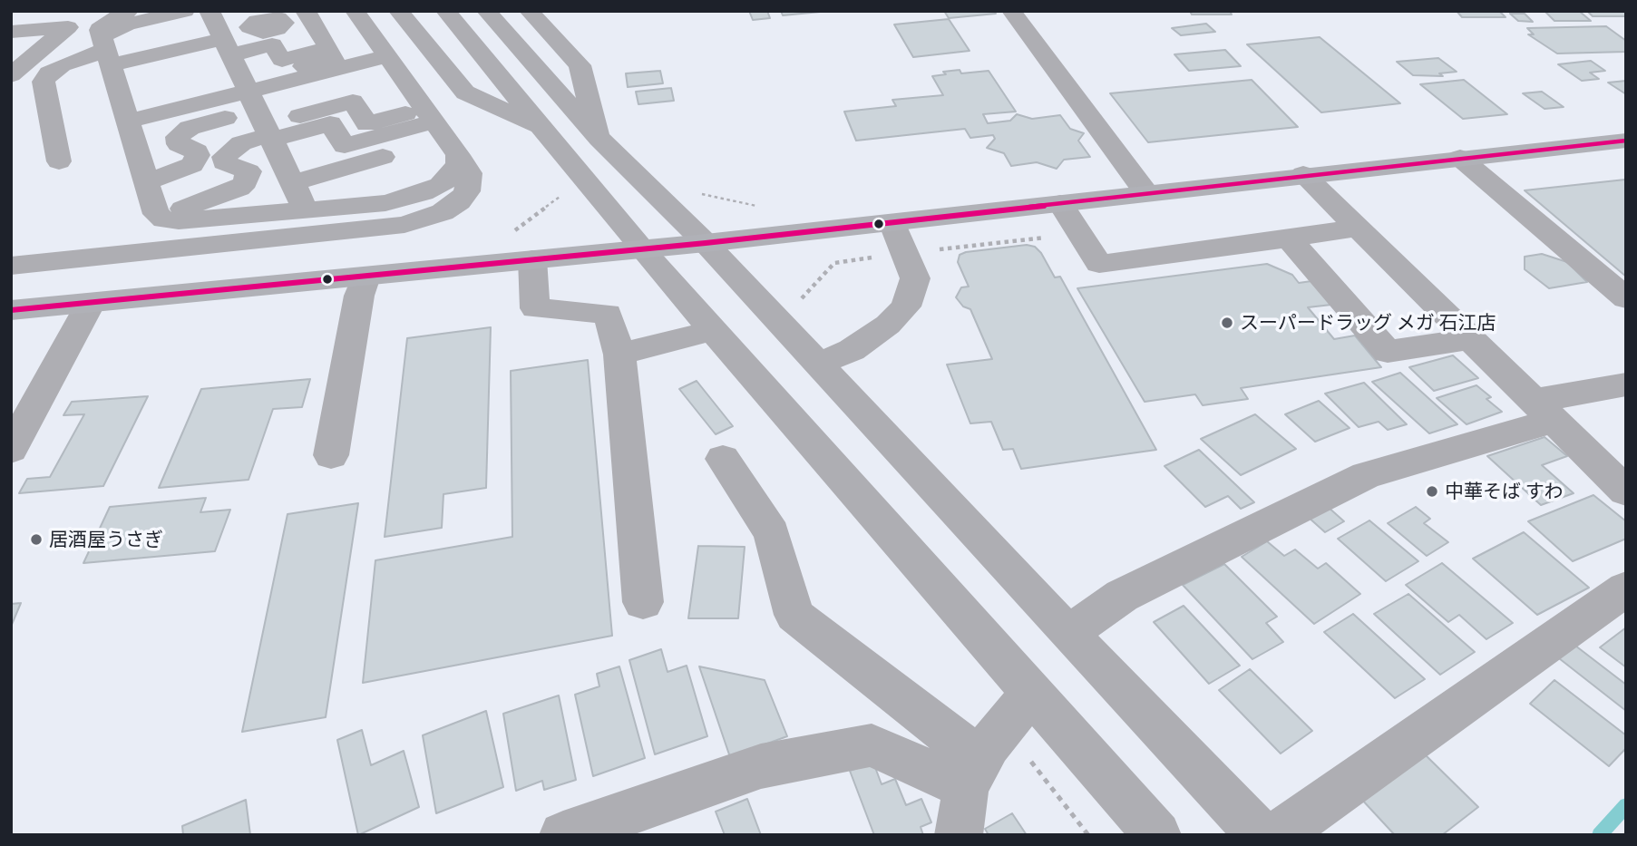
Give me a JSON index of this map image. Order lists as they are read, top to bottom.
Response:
{
  "places": ["スーパードラッグ メガ 石江店", "中華そば すわ", "居酒屋うさぎ"]
}
